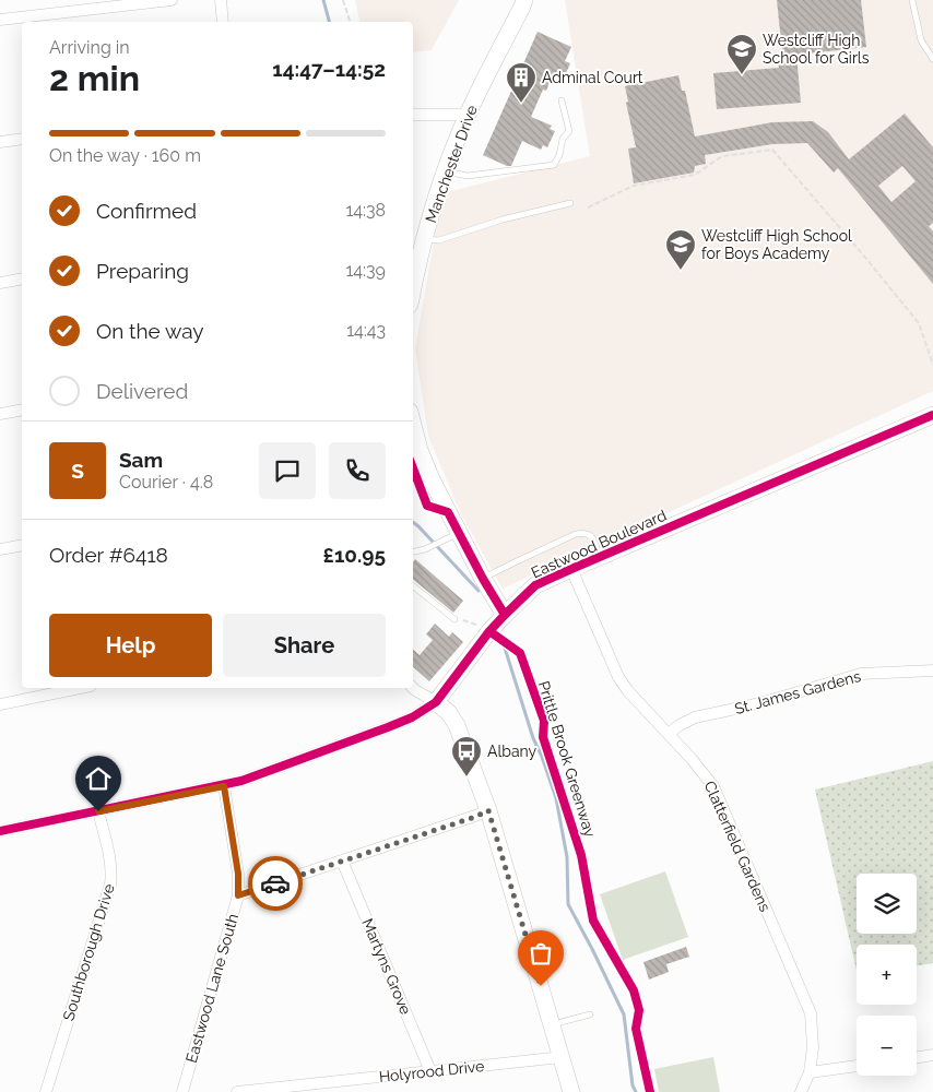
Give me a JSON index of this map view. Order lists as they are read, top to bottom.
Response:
{
  "streets": {
    "street": [
      "Manchester Drive",
      "Eastwood Boulevard",
      "St. James Gardens",
      "Clatterfield Gardens",
      "Southborough Drive",
      "Martyns Grove",
      "Eastwood Lane South",
      "Holyrood Drive"
    ],
    "cycle path": ["Prittle Brook Greenway"]
  },
  "crossings": [
    ["Eastwood Boulevard", "Prittle Brook Greenway"],
    ["Eastwood Boulevard", "Clatterfield Gardens"],
    ["Eastwood Boulevard", "Southborough Drive"],
    ["Eastwood Boulevard", "Eastwood Lane South"],
    ["St. James Gardens", "Clatterfield Gardens"],
    ["Martyns Grove", "Holyrood Drive"]
  ],
  "places": {
    "school or university": ["Westcliff High School for Girls", "Westcliff High School for Boys Academy"],
    "building": ["Adminal Court"],
    "bus stop": ["Albany"]
  },
  "page": {
    "heading": ["2 min", "Arriving in", "14:47–14:52"],
    "panel": [
      "Sam",
      "Courier · 4.8",
      "Order #6418",
      "£10.95"
    ],
    "bar": "On the way · 160 m",
    "list": [
      ["Confirmed", "14:38"],
      ["Preparing", "14:39"],
      ["On the way", "14:43"],
      "Delivered"
    ],
    "round": "S",
    "buttons": ["Help", "Share"],
    "map_buttons": ["+", "−"]
  }
}
